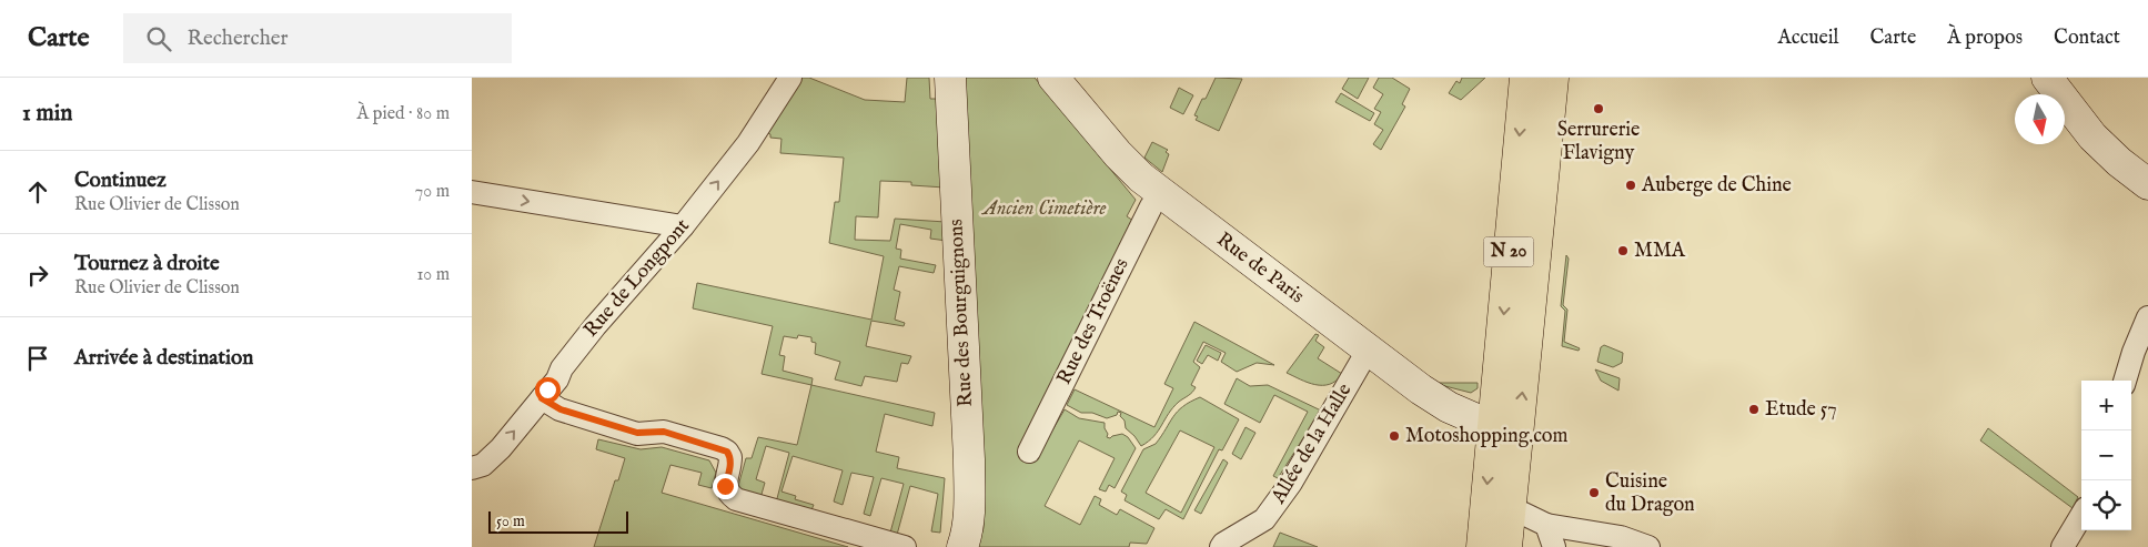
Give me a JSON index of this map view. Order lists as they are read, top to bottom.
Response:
{
  "streets": {
    "main road": ["N 20"],
    "street": [
      "Rue de Paris",
      "Rue de Longpont",
      "Rue des Bourguignons",
      "Rue des Troënes",
      "Allée de la Halle"
    ]
  },
  "crossings": [
    ["N 20", "Rue de Paris"],
    ["Rue de Paris", "Rue des Troënes"],
    ["Rue de Paris", "Allée de la Halle"]
  ],
  "one_way": ["Rue de Longpont"],
  "parks": ["Ancien Cimetière"],
  "places": [
    "Serrurerie Flavigny",
    "Auberge de Chine",
    "MMA",
    "Etude 57",
    "Motoshopping.com",
    "Cuisine du Dragon"
  ],
  "scale_bar": "50 m",
  "north": "bottom",
  "page": {
    "header": "Carte",
    "search": "Rechercher",
    "nav": [
      "Accueil",
      "Carte",
      "À propos",
      "Contact"
    ],
    "heading": ["1 min", "À pied · 80 m"],
    "list": [
      ["Continuez", "Rue Olivier de Clisson", "70 m"],
      ["Tournez à droite", "Rue Olivier de Clisson", "10 m"],
      "Arrivée à destination"
    ],
    "map_buttons": ["+", "−"],
    "scale": "50 m"
  }
}
